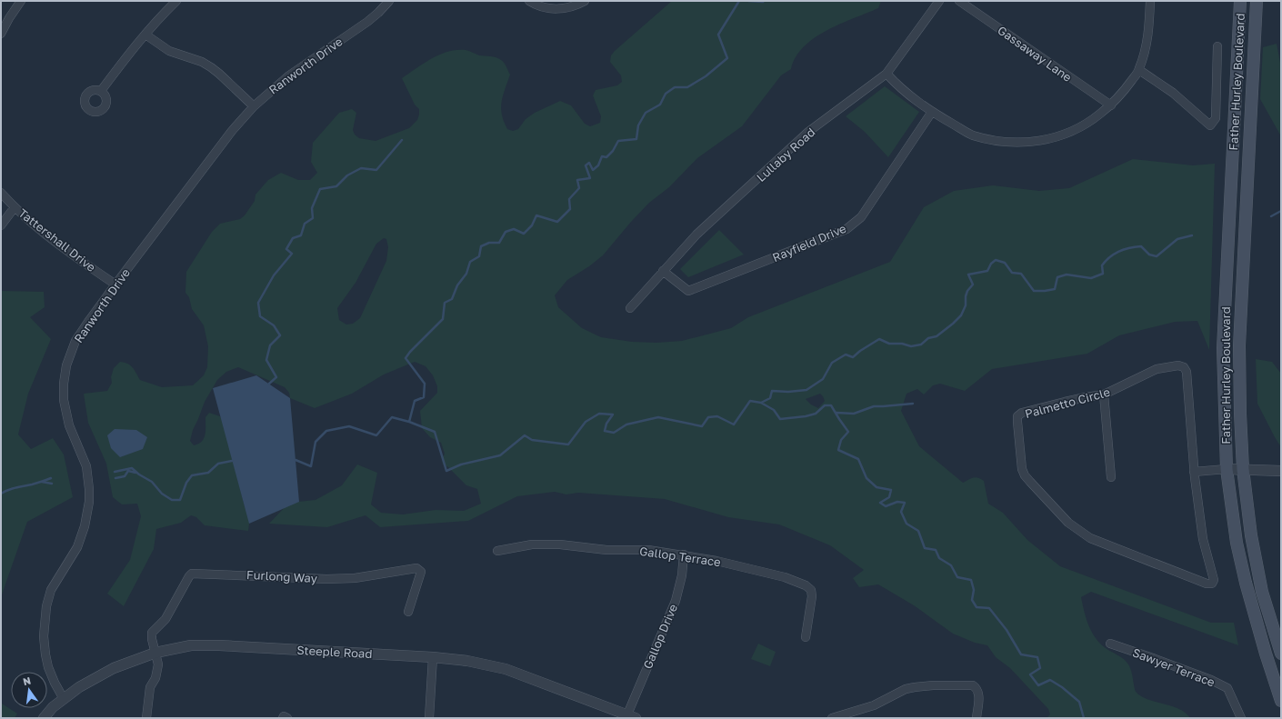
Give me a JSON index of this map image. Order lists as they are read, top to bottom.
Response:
{
  "streets": {
    "main road": ["Father Hurley Boulevard"],
    "street": [
      "Gassaway Lane",
      "Ranworth Drive",
      "Lullaby Road",
      "Tattershall Drive",
      "Rayfield Drive",
      "Palmetto Circle",
      "Gallop Terrace",
      "Furlong Way",
      "Gallop Drive",
      "Steeple Road",
      "Sawyer Terrace"
    ]
  },
  "crossings": [
    ["Ranworth Drive", "Tattershall Drive"],
    ["Ranworth Drive", "Steeple Road"],
    ["Lullaby Road", "Rayfield Drive"],
    ["Gallop Terrace", "Gallop Drive"],
    ["Furlong Way", "Steeple Road"],
    ["Gallop Drive", "Steeple Road"]
  ],
  "north": "top"
}
